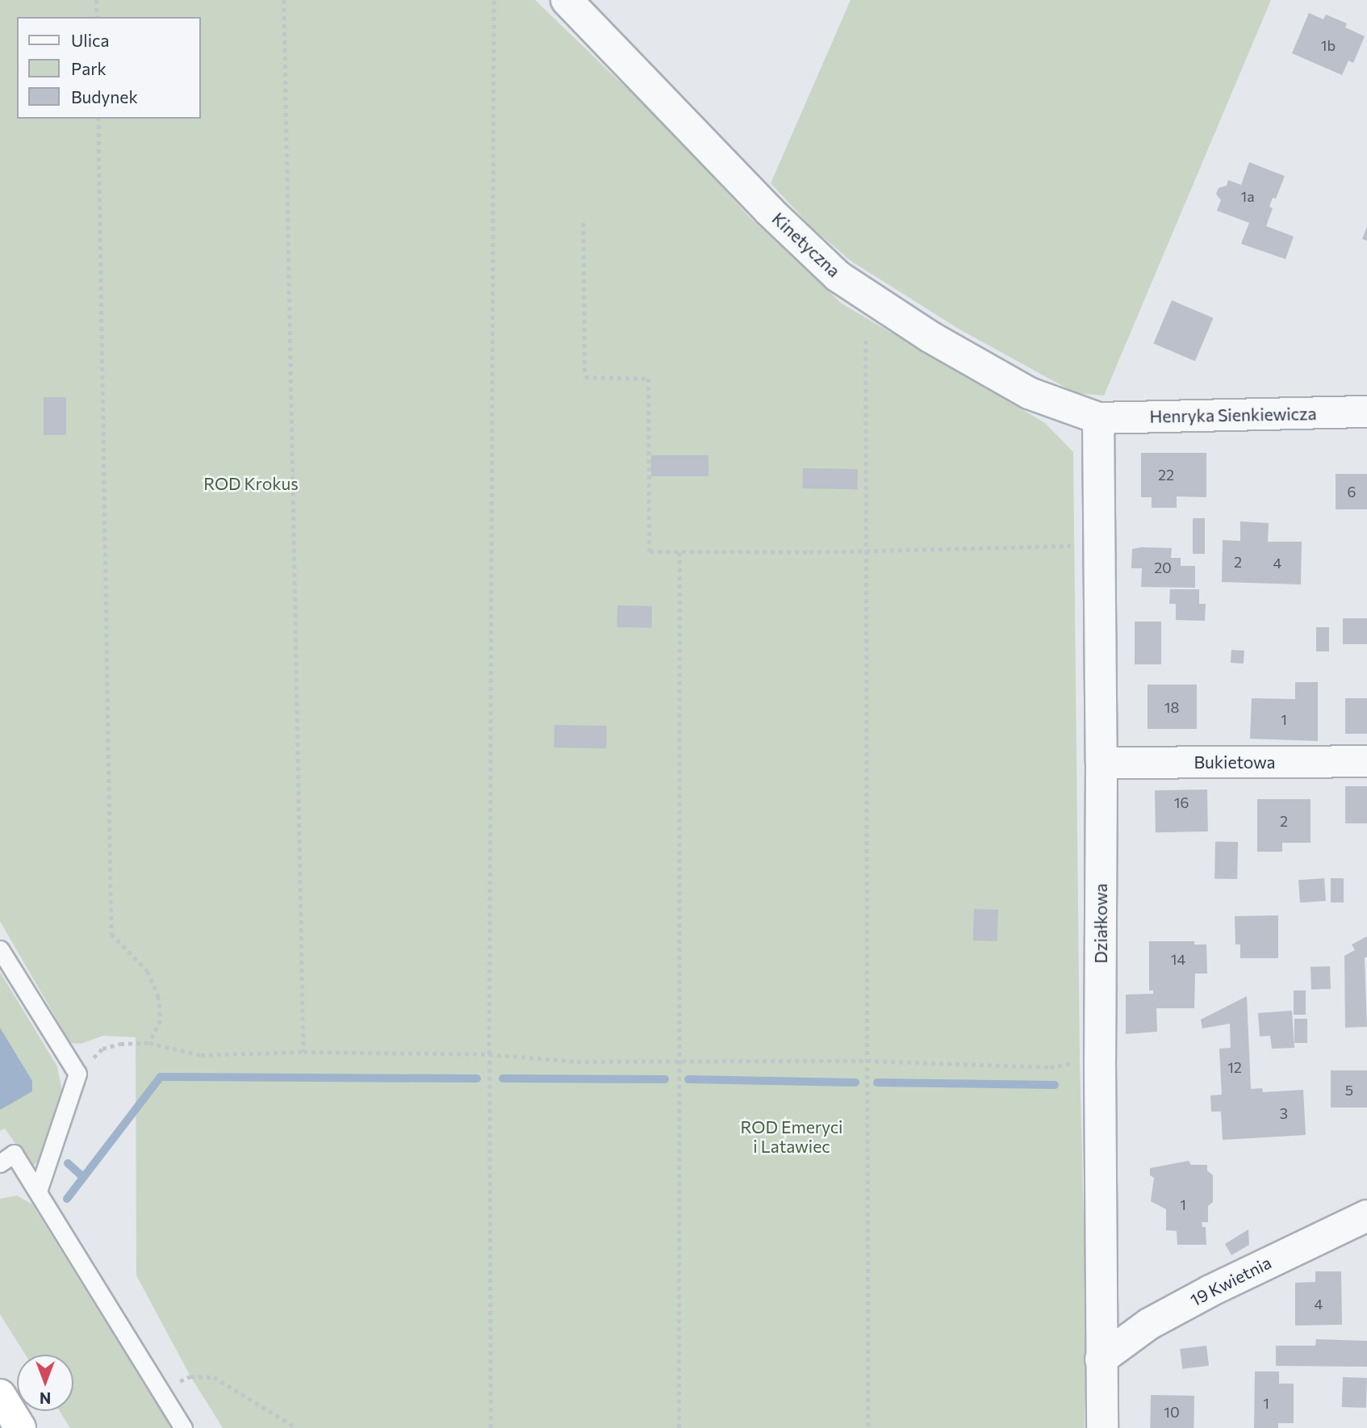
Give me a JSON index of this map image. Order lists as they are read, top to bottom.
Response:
{
  "streets": {
    "street": [
      "Kinetyczna",
      "Henryka Sienkiewicza",
      "Bukietowa",
      "Działkowa",
      "19 Kwietnia"
    ]
  },
  "crossings": [
    ["Kinetyczna", "Henryka Sienkiewicza"],
    ["Kinetyczna", "Działkowa"],
    ["Henryka Sienkiewicza", "Działkowa"],
    ["Bukietowa", "Działkowa"],
    ["Działkowa", "19 Kwietnia"]
  ],
  "parks": ["ROD Krokus", "ROD Emeryci i Latawiec"],
  "house_numbers": [
    "1b",
    "1a",
    "22",
    "6",
    "2",
    "4",
    "20",
    "18",
    "1",
    "16",
    "2",
    "14",
    "12",
    "5",
    "3",
    "1",
    "4",
    "1",
    "10"
  ],
  "legend": ["Ulica", "Park", "Budynek"],
  "north": "bottom"
}
